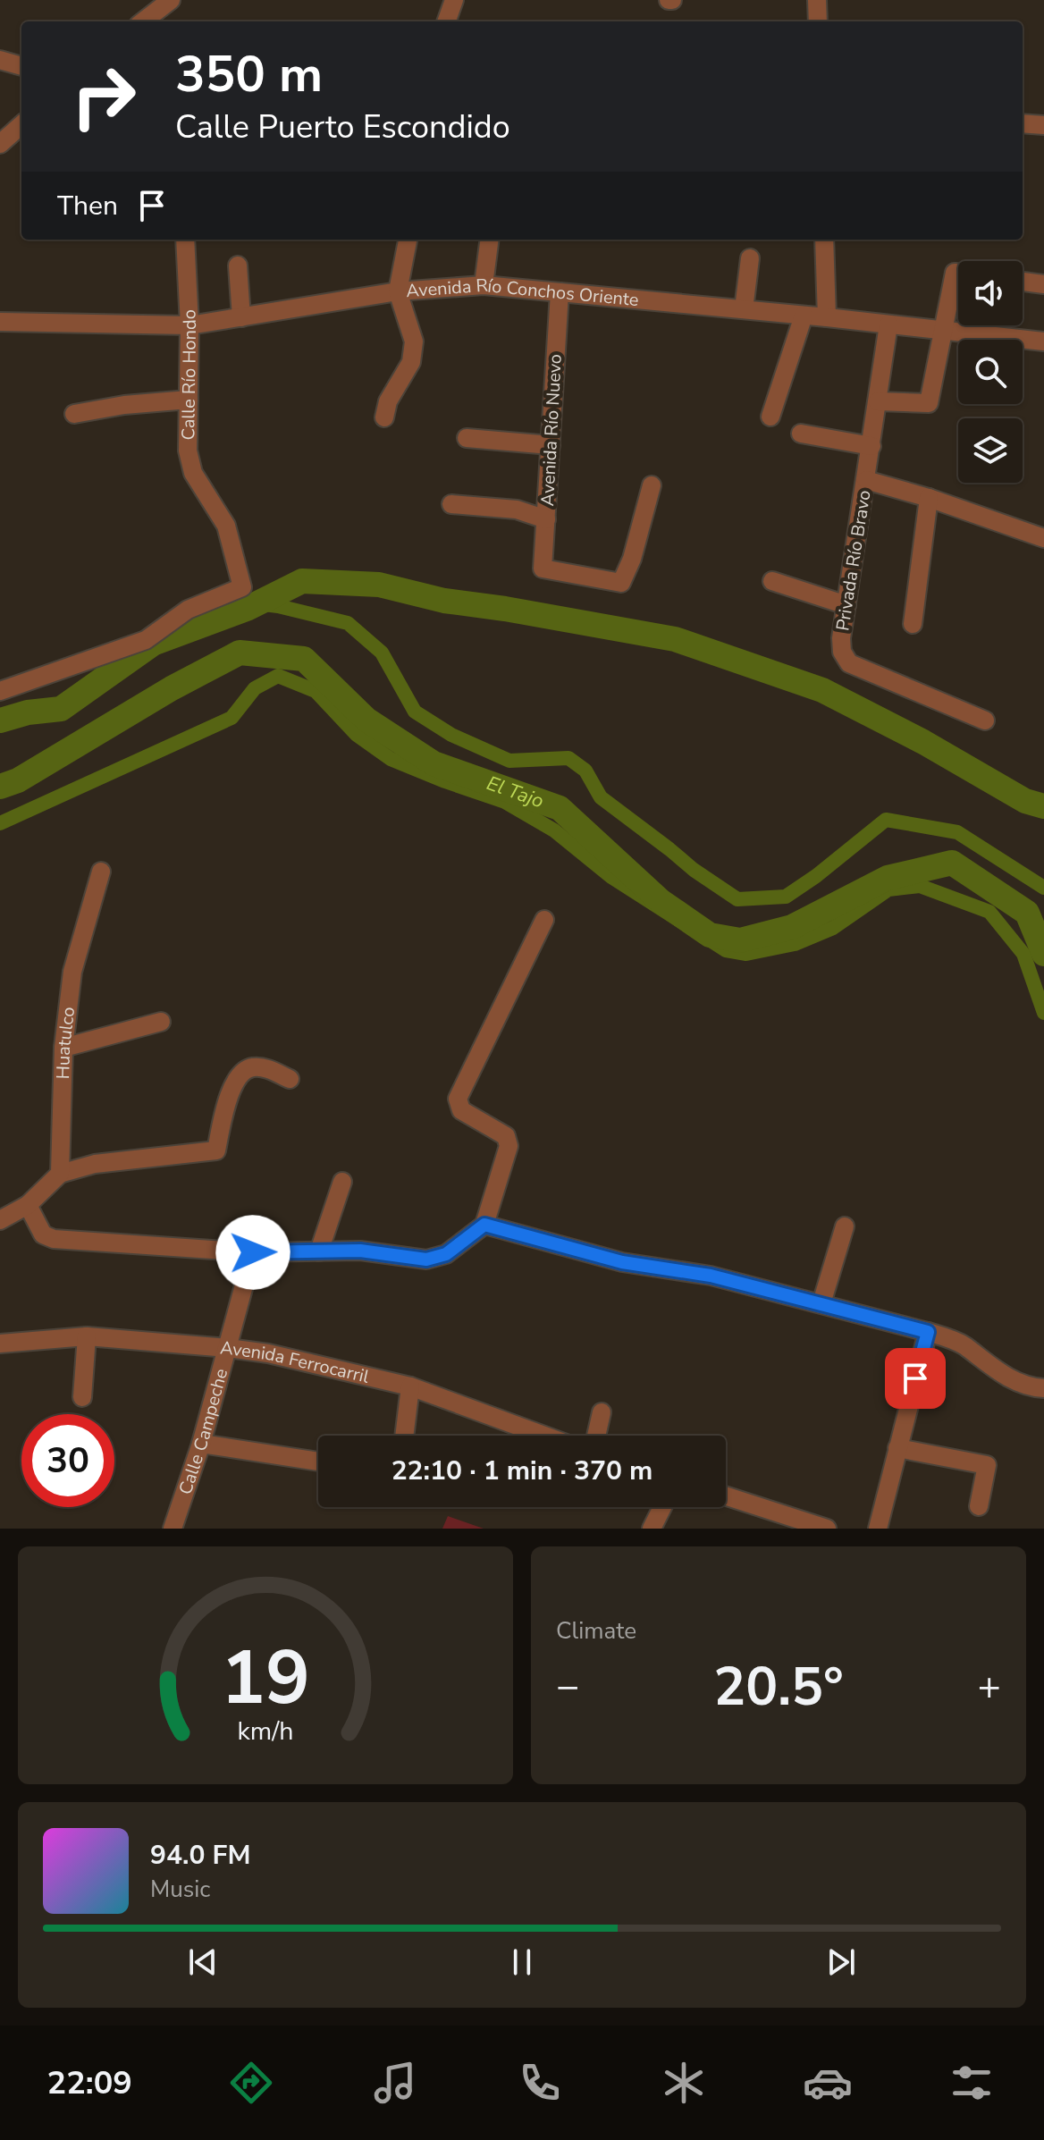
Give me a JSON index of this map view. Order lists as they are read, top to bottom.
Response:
{
  "streets": {
    "street": [
      "Avenida Río Conchos Oriente",
      "Calle Río Hondo",
      "Avenida Río Nuevo",
      "Privada Río Bravo",
      "Huatulco",
      "Avenida Ferrocarril",
      "Calle Campeche"
    ]
  },
  "crossings": [
    ["Avenida Río Conchos Oriente", "Calle Río Hondo"],
    ["Avenida Río Conchos Oriente", "Avenida Río Nuevo"],
    ["Avenida Río Conchos Oriente", "Privada Río Bravo"],
    ["Avenida Ferrocarril", "Calle Campeche"]
  ],
  "water": ["El Tajo"],
  "page": {
    "turn": ["350 m", "Calle Puerto Escondido"],
    "then": "Then",
    "limit": "30",
    "trip": "22:10 · 1 min · 370 m",
    "tile": "Climate",
    "heat": ["−", "20.5°", "+"],
    "song": ["94.0 FM", "Music"],
    "tabs": "22:09",
    "gauge": ["19", "km/h"]
  }
}
